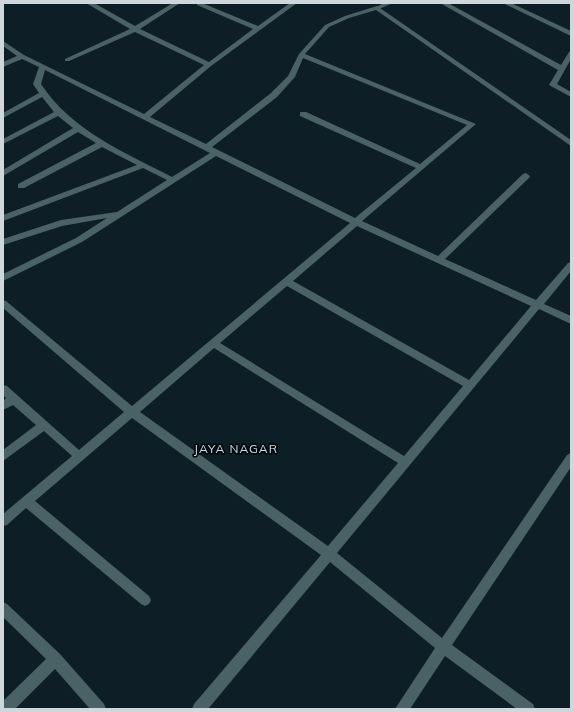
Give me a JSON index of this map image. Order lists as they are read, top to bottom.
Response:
{
  "districts": ["JAYA NAGAR"]
}
